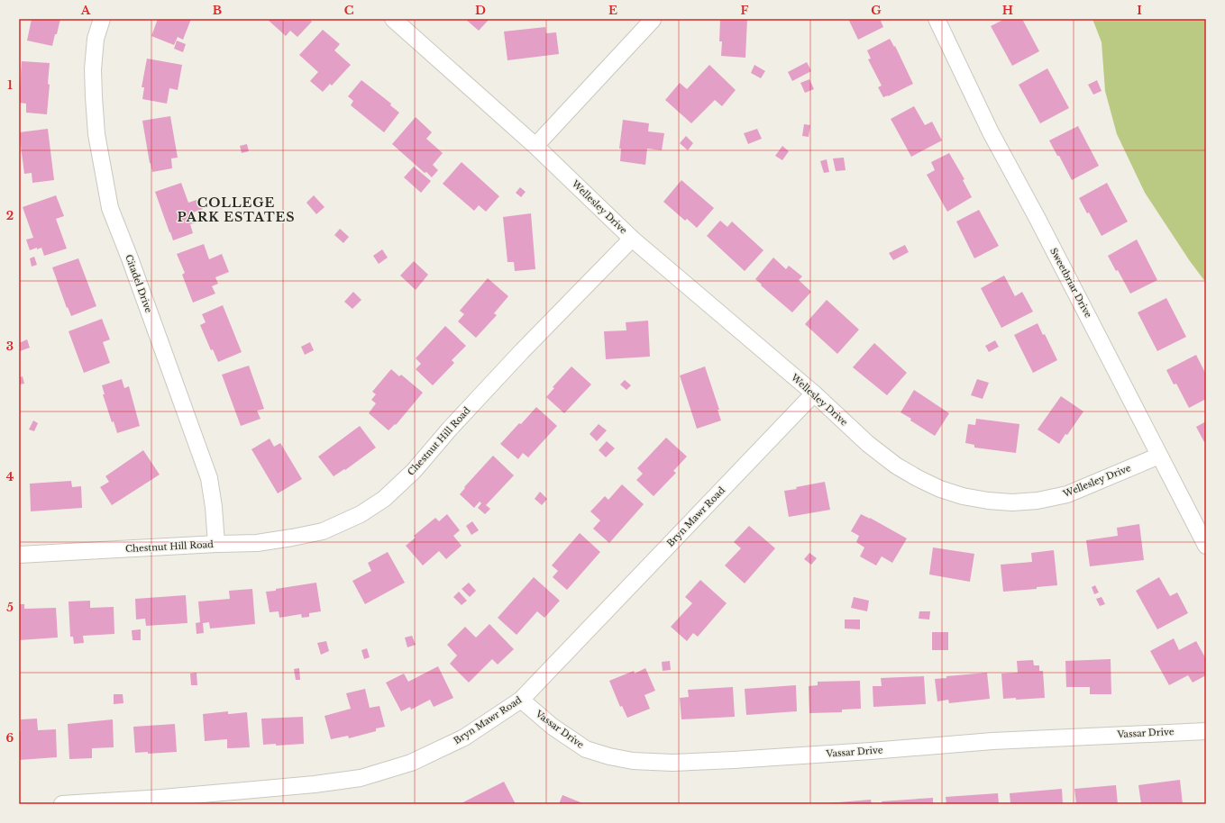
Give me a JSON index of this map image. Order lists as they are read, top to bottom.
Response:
{
  "streets": {
    "street": [
      "Wellesley Drive",
      "Sweetbriar Drive",
      "Citadel Drive",
      "Chestnut Hill Road",
      "Bryn Mawr Road",
      "Vassar Drive"
    ]
  },
  "crossings": [
    ["Wellesley Drive", "Sweetbriar Drive"],
    ["Wellesley Drive", "Chestnut Hill Road"],
    ["Wellesley Drive", "Bryn Mawr Road"],
    ["Citadel Drive", "Chestnut Hill Road"],
    ["Bryn Mawr Road", "Vassar Drive"]
  ],
  "districts": ["COLLEGE PARK ESTATES"],
  "grid": {
    "columns": [
      "A",
      "B",
      "C",
      "D",
      "E",
      "F",
      "G",
      "H",
      "I"
    ],
    "rows": [
      "1",
      "2",
      "3",
      "4",
      "5",
      "6"
    ]
  }
}
